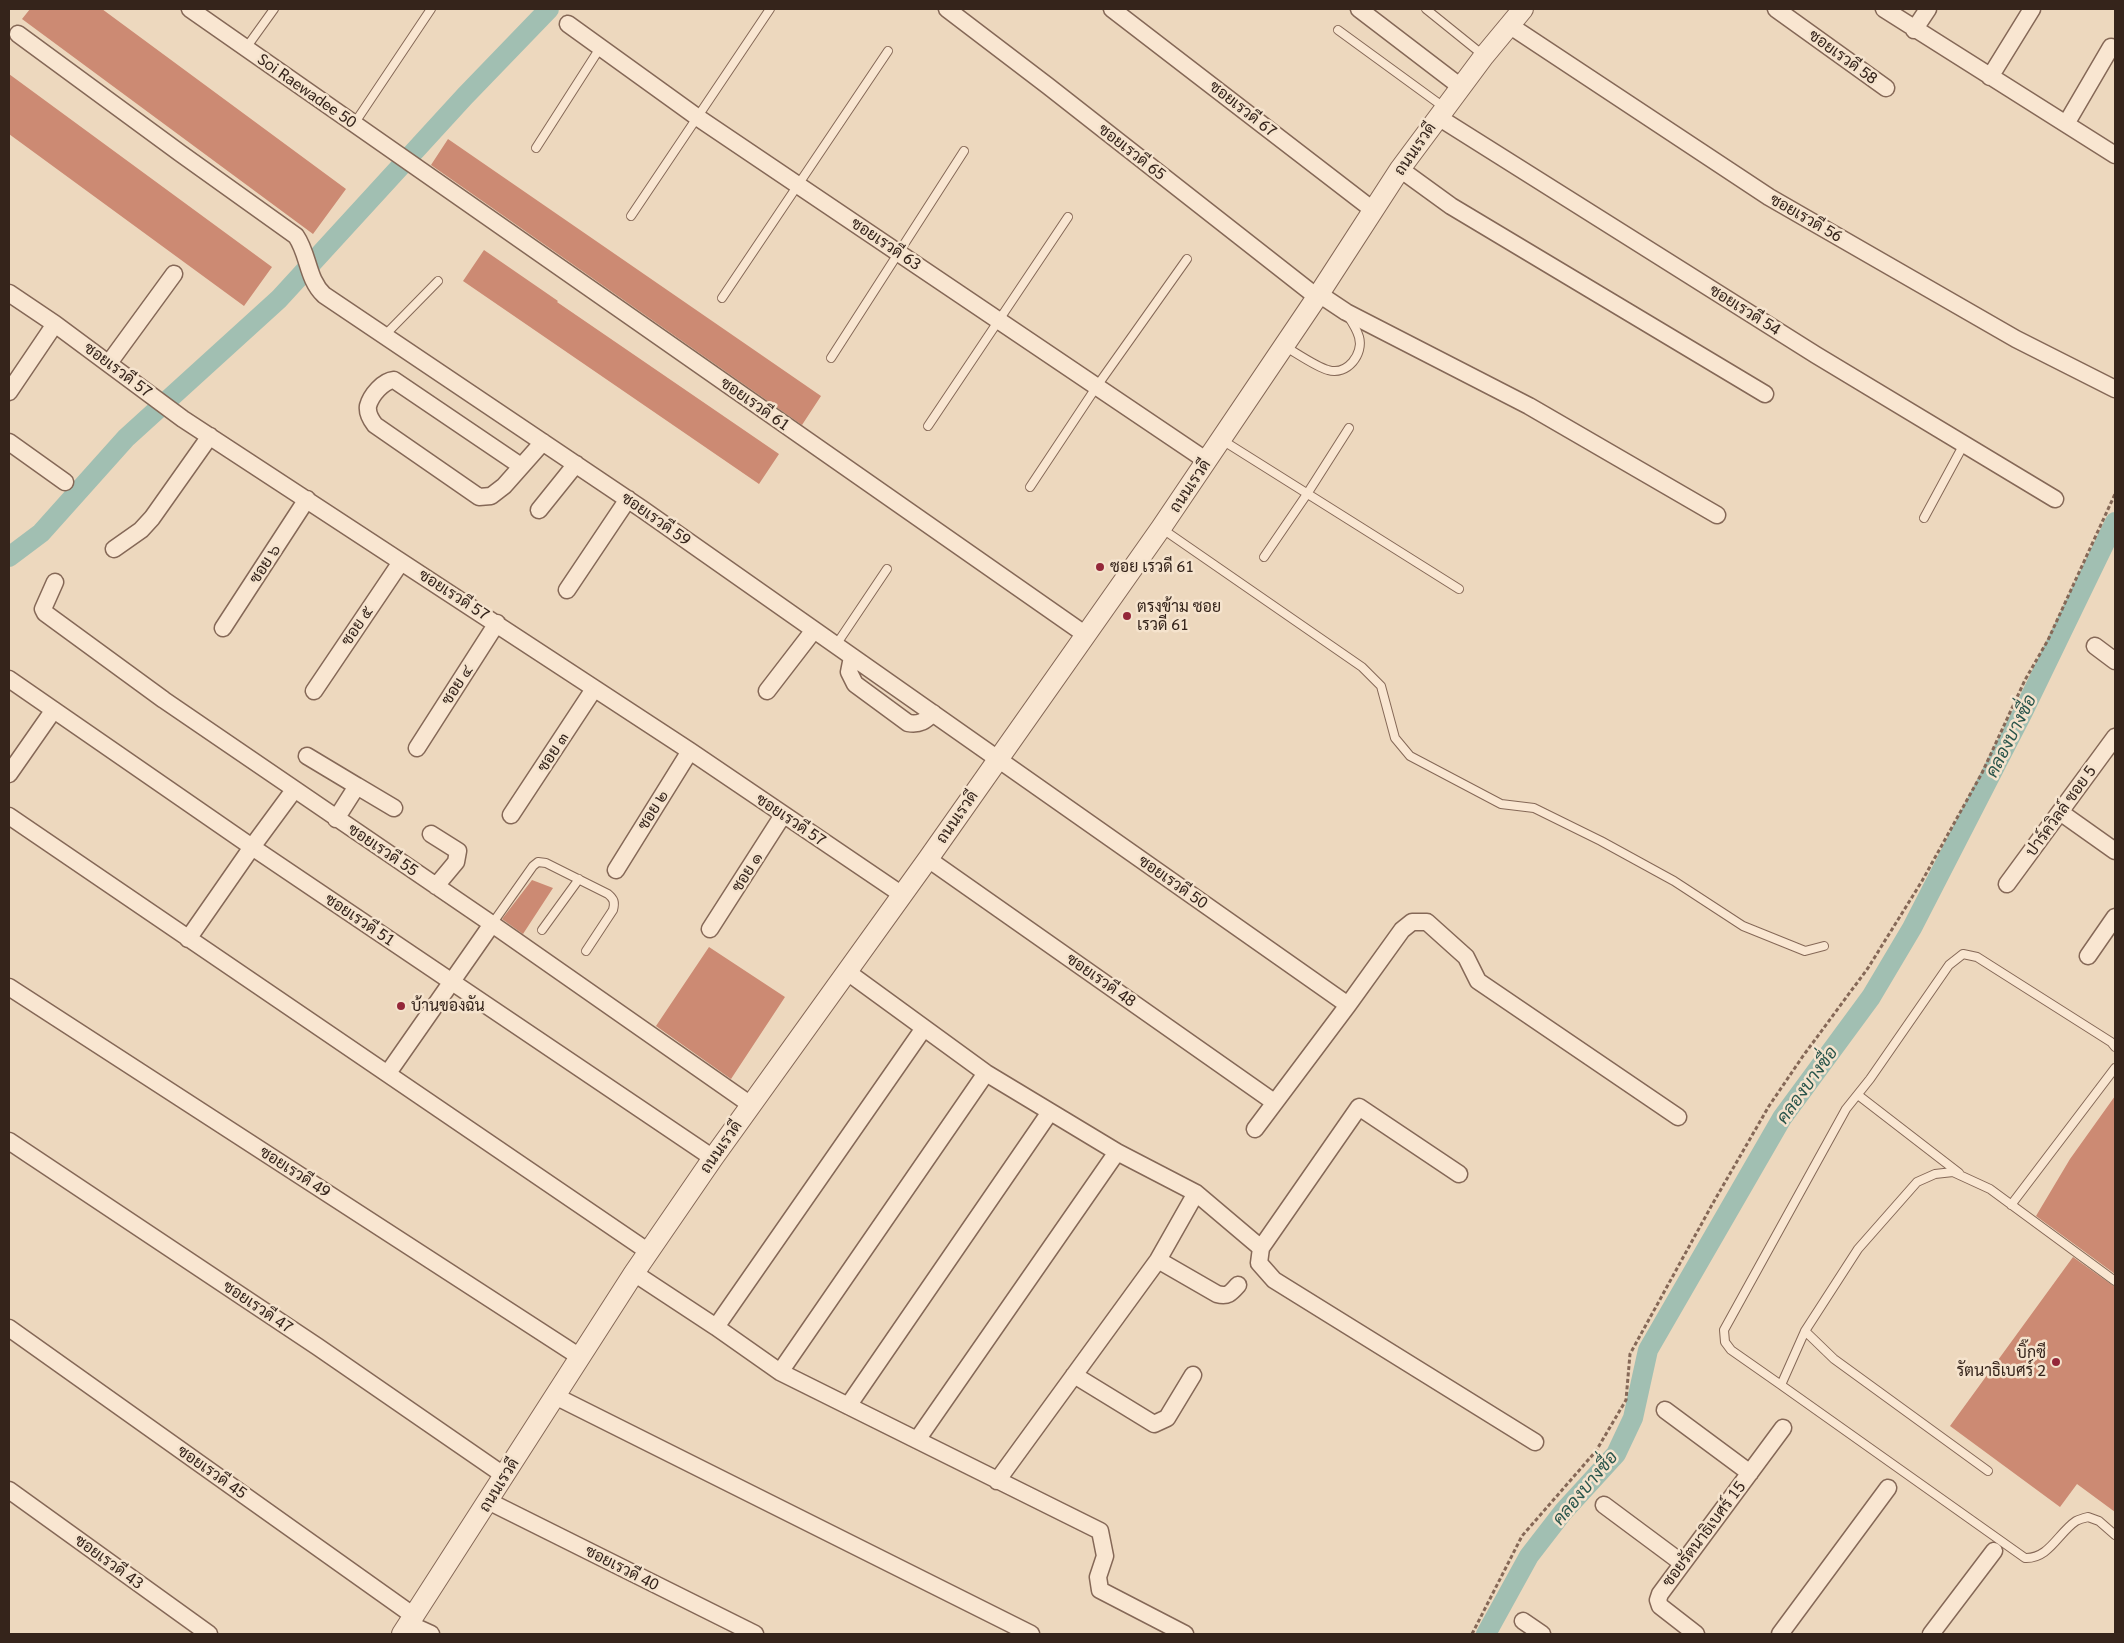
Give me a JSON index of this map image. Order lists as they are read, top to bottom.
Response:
{
  "streets": {
    "street": [
      "ซอยเรวดี 58",
      "Soi Raewadee 50",
      "ซอยเรวดี 67",
      "ถนนเรวดี",
      "ซอยเรวดี 65",
      "ซอยเรวดี 56",
      "ซอยเรวดี 63",
      "ซอยเรวดี 54",
      "ซอยเรวดี 57",
      "ซอยเรวดี 61",
      "ซอยเรวดี 59",
      "ซอย ๖",
      "ซอย ๕",
      "ซอย ๔",
      "ซอย ๓",
      "ซอย ๒",
      "ปาร์ควิลล์ ซอย 5",
      "ซอยเรวดี 55",
      "ซอย ๑",
      "ซอยเรวดี 50",
      "ซอยเรวดี 51",
      "ซอยเรวดี 48",
      "ซอยเรวดี 49",
      "ซอยเรวดี 47",
      "ซอยเรวดี 45",
      "ซอยรัตนาธิเบศร์ 15",
      "ซอยเรวดี 43",
      "ซอยเรวดี 40"
    ]
  },
  "crossings": [
    ["Soi Raewadee 50", "ซอยเรวดี 61"],
    ["ซอยเรวดี 67", "ถนนเรวดี"],
    ["ถนนเรวดี", "ซอยเรวดี 65"],
    ["ถนนเรวดี", "ซอยเรวดี 56"],
    ["ถนนเรวดี", "ซอยเรวดี 63"],
    ["ถนนเรวดี", "ซอยเรวดี 54"],
    ["ถนนเรวดี", "ซอยเรวดี 57"],
    ["ถนนเรวดี", "ซอยเรวดี 61"],
    ["ถนนเรวดี", "ซอยเรวดี 59"],
    ["ถนนเรวดี", "ซอยเรวดี 55"],
    ["ถนนเรวดี", "ซอยเรวดี 50"],
    ["ถนนเรวดี", "ซอยเรวดี 51"],
    ["ถนนเรวดี", "ซอยเรวดี 48"],
    ["ถนนเรวดี", "ซอยเรวดี 49"],
    ["ถนนเรวดี", "ซอยเรวดี 47"],
    ["ถนนเรวดี", "ซอยเรวดี 45"],
    ["ถนนเรวดี", "ซอยเรวดี 40"],
    ["ซอยเรวดี 57", "ซอย ๖"],
    ["ซอยเรวดี 57", "ซอย ๕"],
    ["ซอยเรวดี 57", "ซอย ๔"],
    ["ซอยเรวดี 57", "ซอย ๓"],
    ["ซอยเรวดี 57", "ซอย ๒"],
    ["ซอยเรวดี 57", "ซอย ๑"],
    ["ซอยเรวดี 59", "ซอยเรวดี 50"]
  ],
  "water": ["คลองบางซื่อ"],
  "places": [
    "ซอย เรวดี 61",
    "ตรงข้าม ซอย เรวดี 61",
    "บ้านของฉัน",
    "บิ๊กซี รัตนาธิเบศร์ 2"
  ]
}
